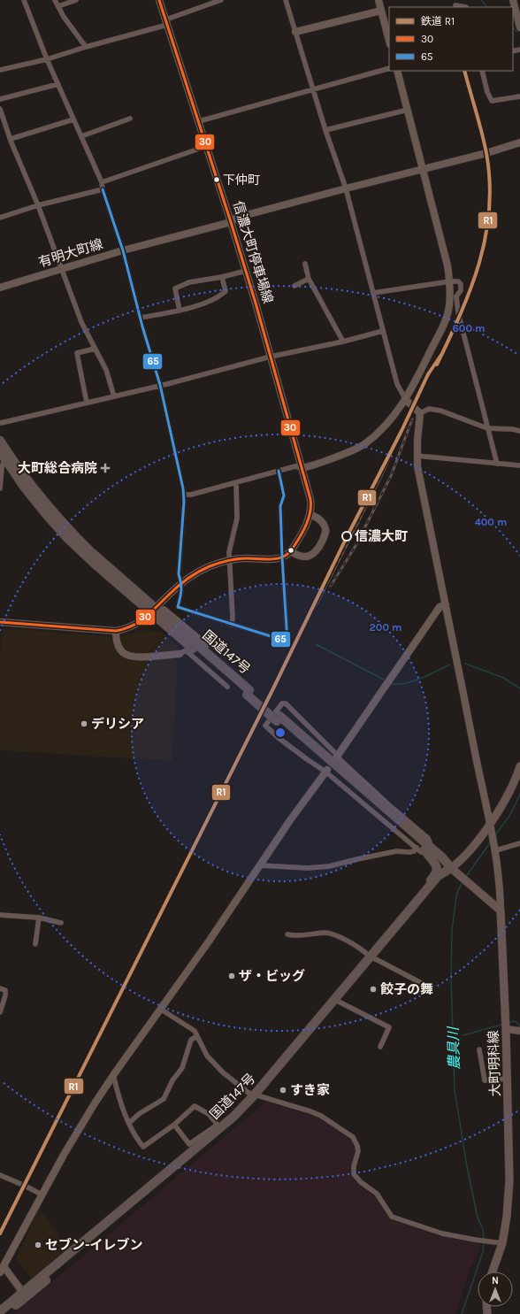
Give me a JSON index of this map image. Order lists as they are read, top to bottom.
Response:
{
  "streets": {
    "highway": ["国道147号"],
    "main road": ["大町明科線"],
    "street": ["信濃大町停車場線", "有明大町線"]
  },
  "crossings": [
    ["信濃大町停車場線", "有明大町線"]
  ],
  "water": ["農具川"],
  "places": {
    "other": [
      "下仲町",
      "信濃大町",
      "デリシア",
      "ザ・ビッグ",
      "餃子の舞",
      "すき家",
      "セブン-イレブン"
    ],
    "health": ["大町総合病院"]
  },
  "lines": ["transit line 30", "rail line R1", "transit line 65"],
  "legend": ["鉄道 R1", "30", "65"],
  "north": "top",
  "rings": ["600 m", "400 m", "200 m"]
}
